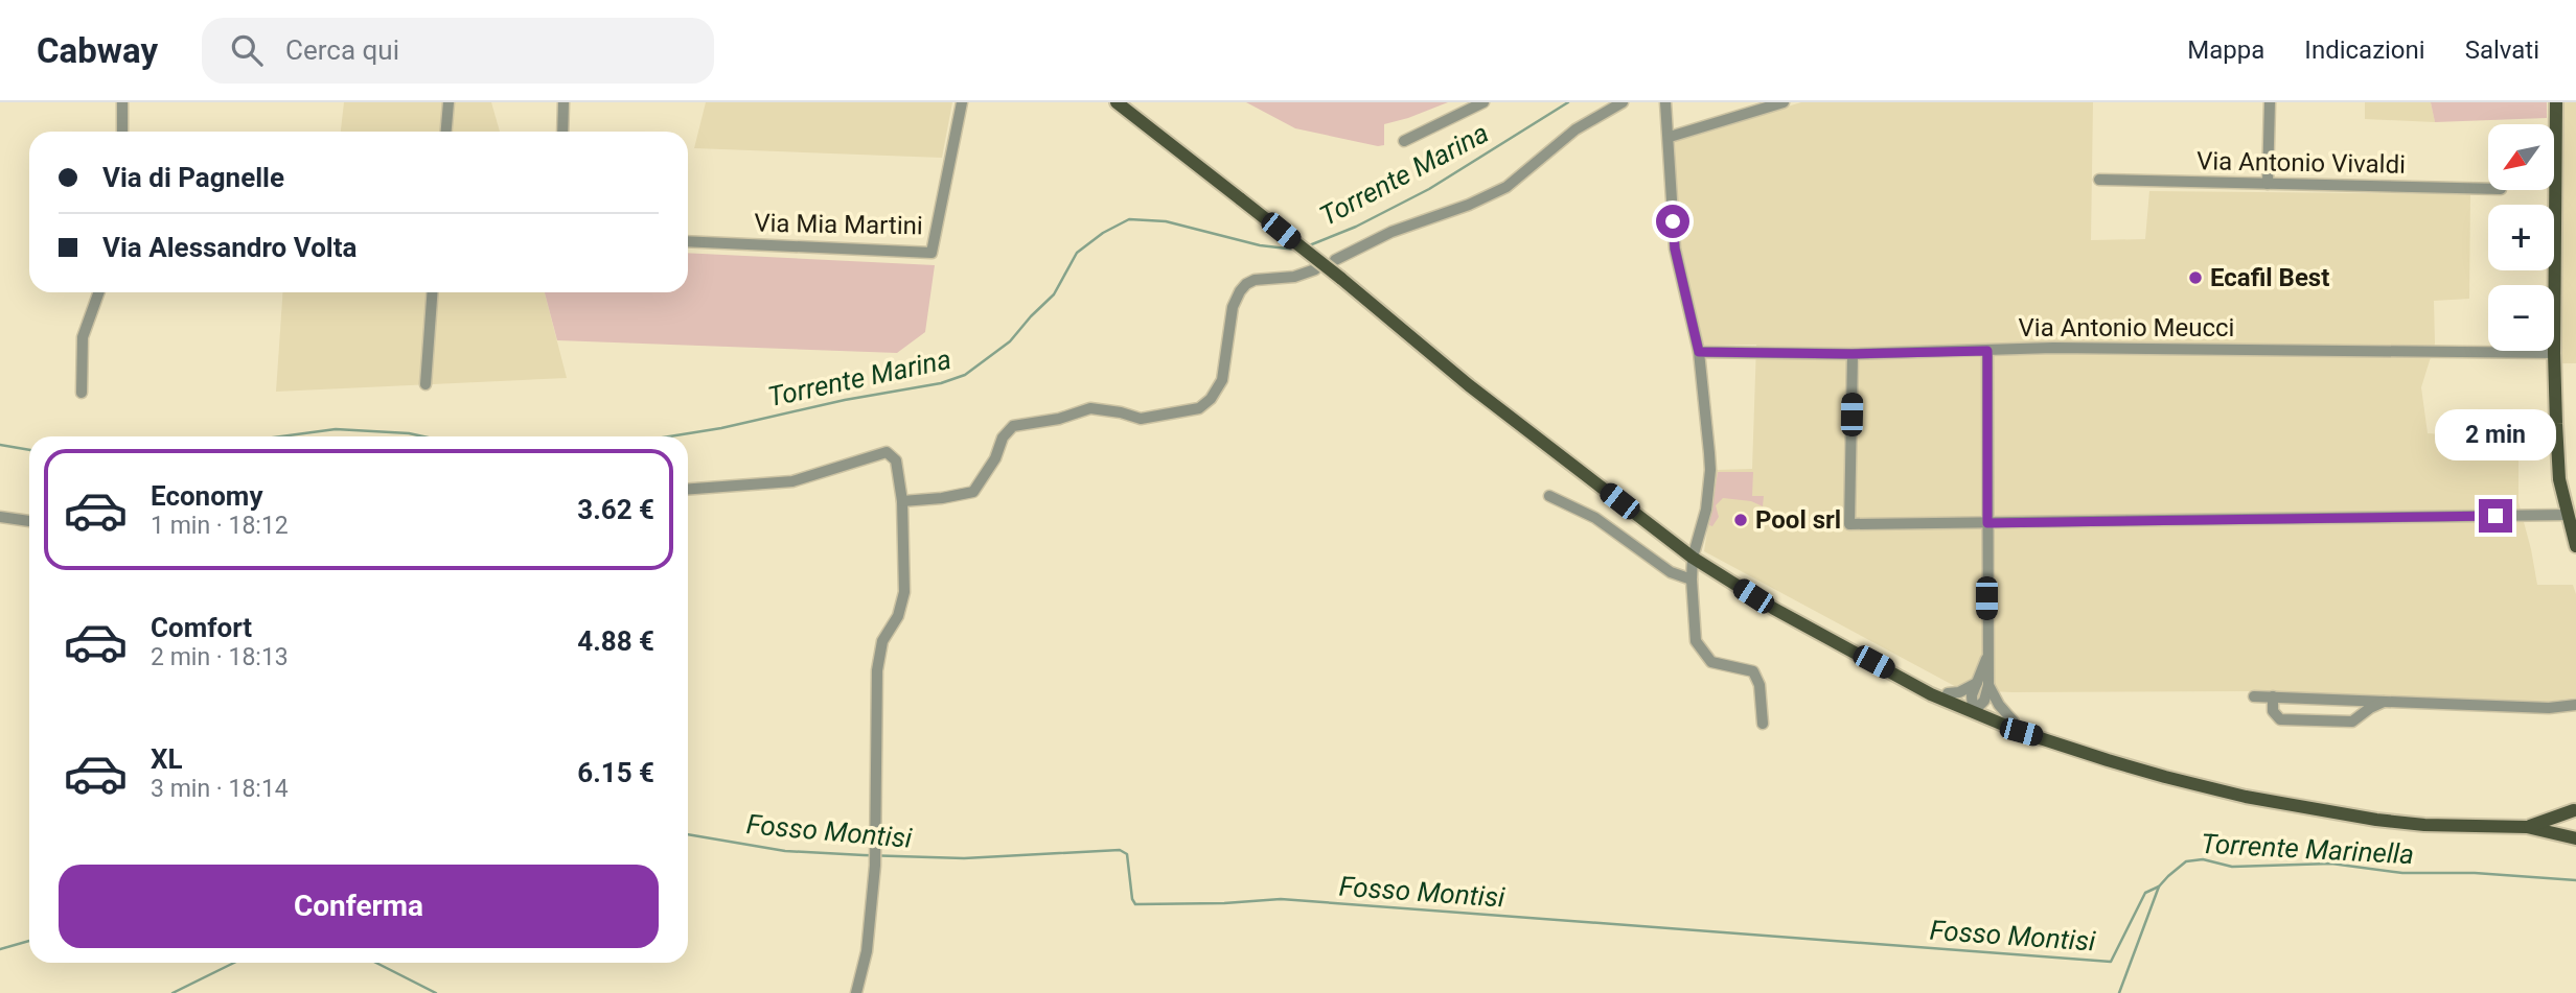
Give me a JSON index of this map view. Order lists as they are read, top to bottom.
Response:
{
  "streets": {
    "street": ["Via Antonio Vivaldi", "Via Mia Martini", "Via Antonio Meucci"]
  },
  "water": ["Torrente Marina", "Fosso Montisi", "Torrente Marinella"],
  "places": ["Ecafil Best", "Pool srl"],
  "north": "bottom left",
  "page": {
    "header": "Cabway",
    "search": "Cerca qui",
    "nav": ["Mappa", "Indicazioni", "Salvati"],
    "map_buttons": ["+", "−"],
    "banner": ["Via di Pagnelle", "Via Alessandro Volta"],
    "bubble": "2 min",
    "list": [
      {
        "name": "Economy",
        "note": "1 min · 18:12",
        "value": "3.62 €"
      },
      {
        "name": "Comfort",
        "note": "2 min · 18:13",
        "value": "4.88 €"
      },
      {
        "name": "XL",
        "note": "3 min · 18:14",
        "value": "6.15 €"
      }
    ],
    "buttons": "Conferma"
  }
}
